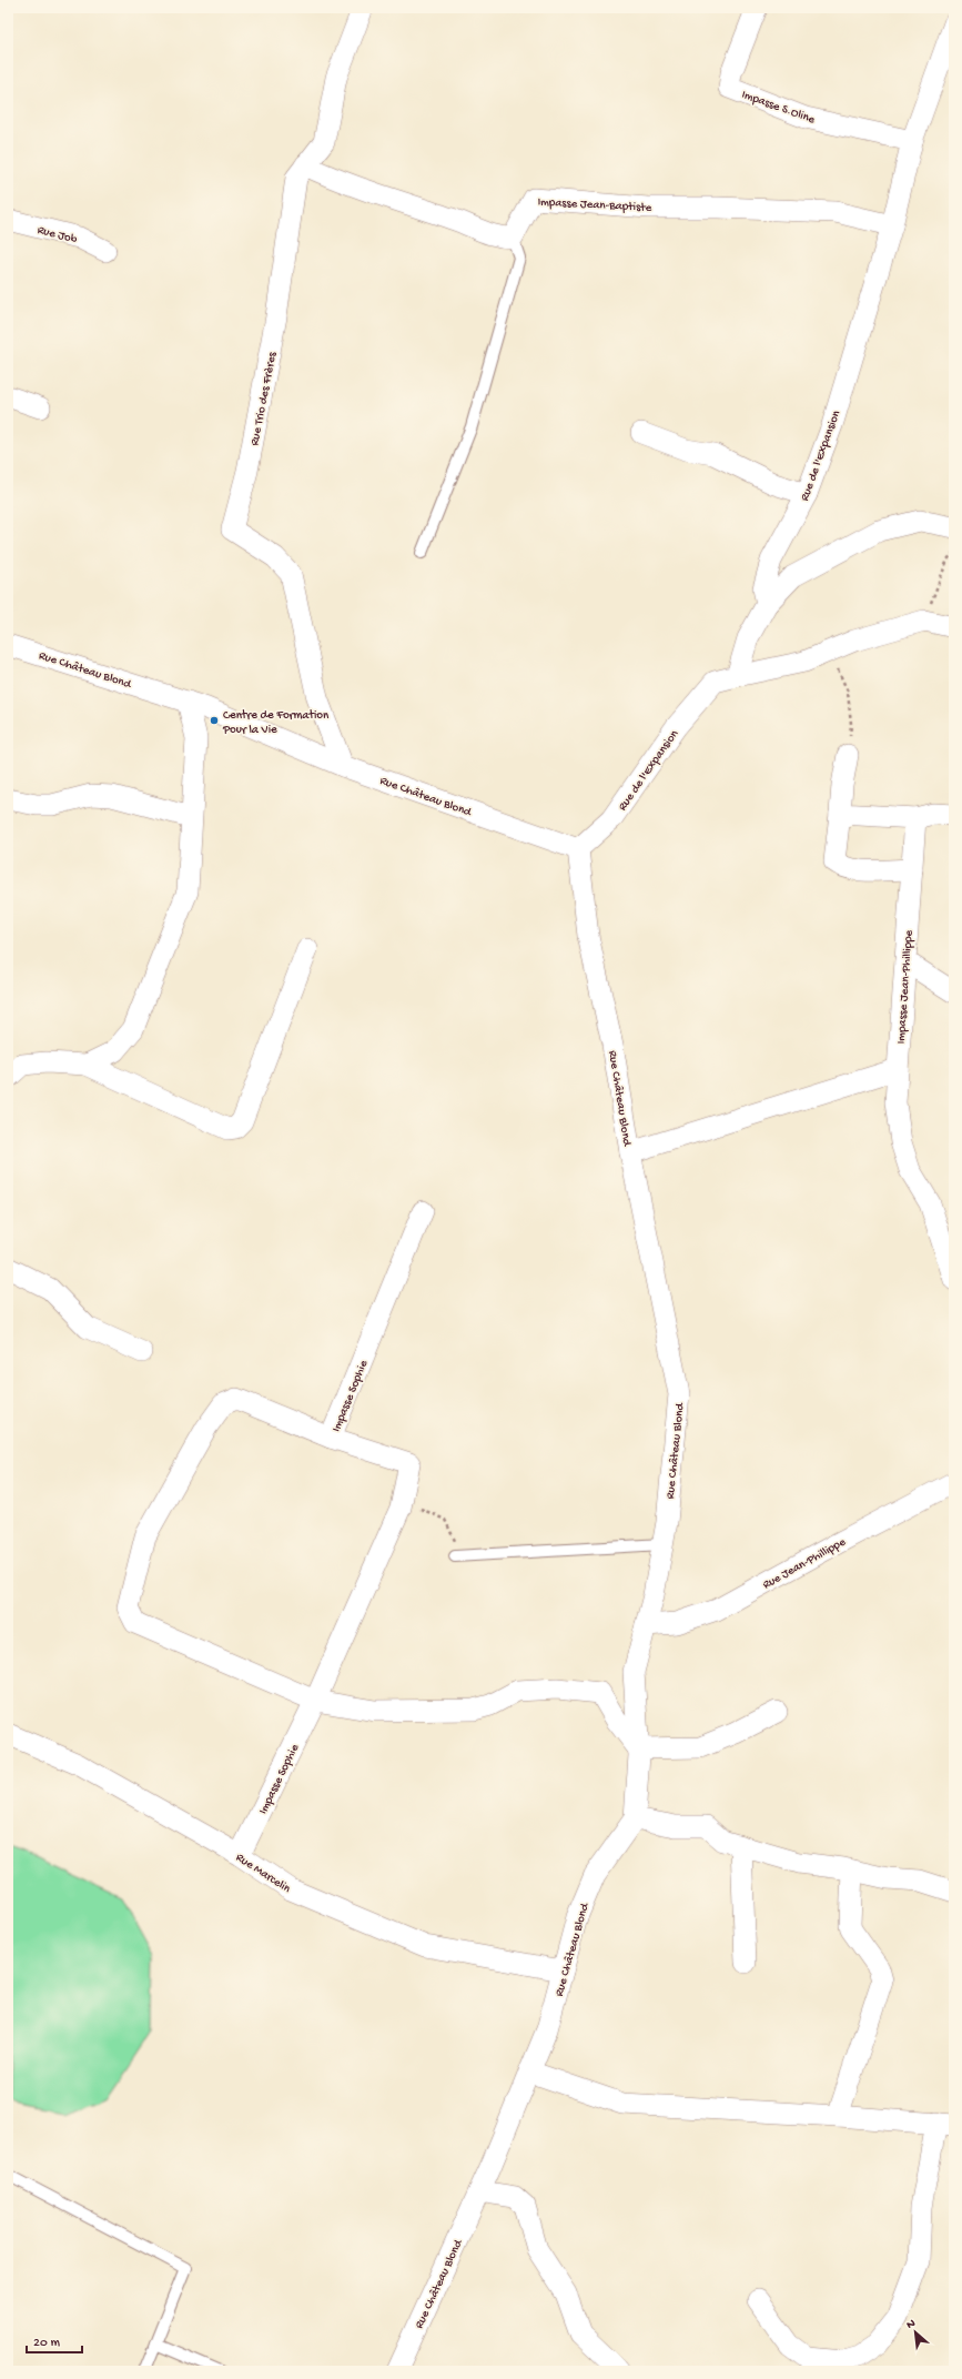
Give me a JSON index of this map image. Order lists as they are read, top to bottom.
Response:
{
  "streets": {
    "street": [
      "Impasse S.Oline",
      "Impasse Jean-Baptiste",
      "Rue Job",
      "Rue Trio des Frères",
      "Rue de l'Expansion",
      "Rue Château Blond",
      "Impasse Jean-Phillippe",
      "Impasse Sophie",
      "Rue Jean-Phillippe",
      "Rue Marcelin"
    ]
  },
  "crossings": [
    ["Impasse S.Oline", "Rue de l'Expansion"],
    ["Impasse Jean-Baptiste", "Rue de l'Expansion"],
    ["Rue Trio des Frères", "Rue Château Blond"],
    ["Rue de l'Expansion", "Rue Château Blond"],
    ["Rue Château Blond", "Rue Jean-Phillippe"],
    ["Rue Château Blond", "Rue Marcelin"],
    ["Impasse Sophie", "Rue Marcelin"]
  ],
  "places": ["Centre de Formation Pour la Vie"],
  "scale_bar": "20 m",
  "north": "top left"
}
